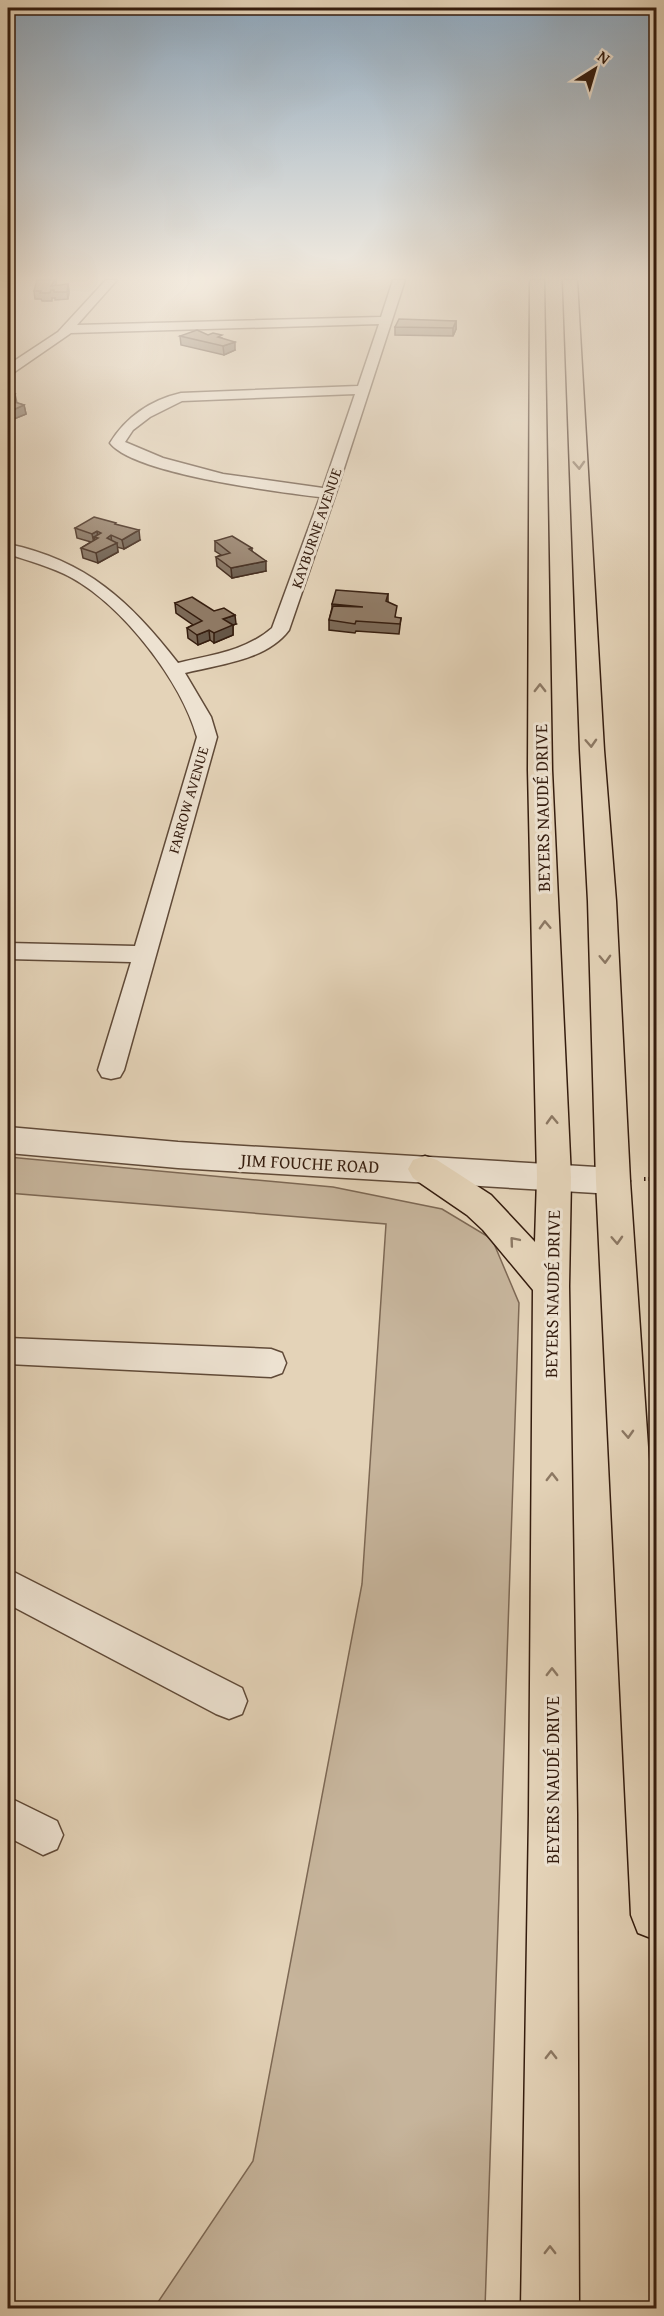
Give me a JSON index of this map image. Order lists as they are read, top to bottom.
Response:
{
  "streets": {
    "main road": ["BEYERS NAUDÉ DRIVE"],
    "street": ["KAYBURNE AVENUE", "FARROW AVENUE", "JIM FOUCHE ROAD"]
  },
  "crossings": [
    ["KAYBURNE AVENUE", "FARROW AVENUE"],
    ["BEYERS NAUDÉ DRIVE", "JIM FOUCHE ROAD"]
  ],
  "north": "top right"
}
